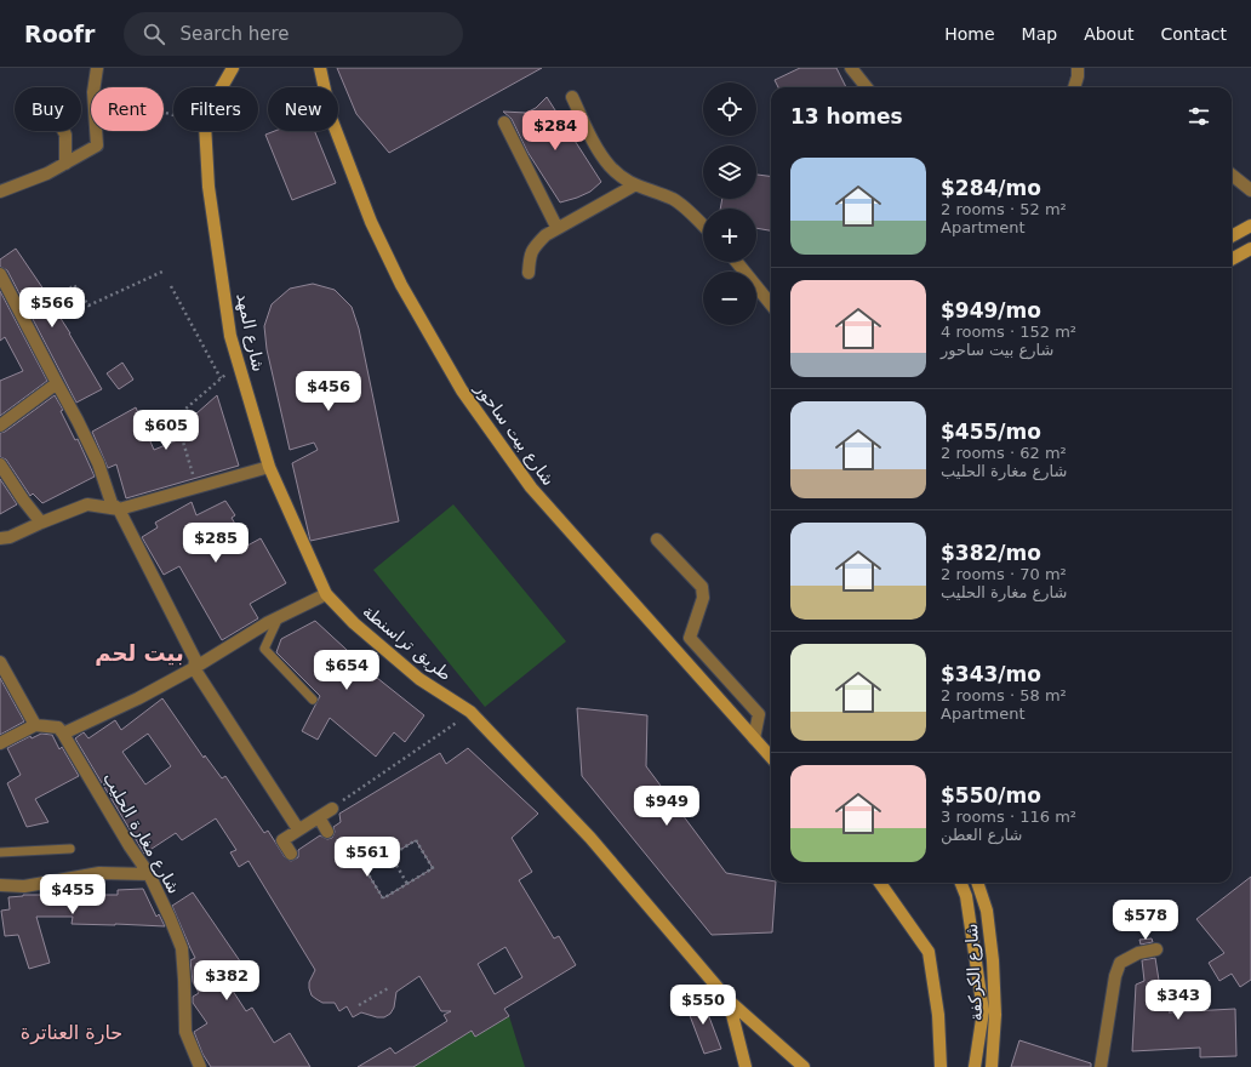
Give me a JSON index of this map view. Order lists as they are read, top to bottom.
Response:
{
  "streets": {
    "street": [
      "شارع المهد",
      "شارع بيت ساحور",
      "طريق تراسنطة",
      "شارع مغارة الحليب",
      "شارع الكركفة"
    ]
  },
  "crossings": [
    ["شارع المهد", "طريق تراسنطة"]
  ],
  "districts": ["بيت لحم", "حارة العناترة"],
  "page": {
    "header": "Roofr",
    "search": "Search here",
    "nav": [
      "Home",
      "Map",
      "About",
      "Contact"
    ],
    "map_buttons": ["+", "−"],
    "chip": [
      "Buy",
      "Rent",
      "Filters",
      "New"
    ],
    "heading": "13 homes",
    "price": [
      "$284",
      "$566",
      "$456",
      "$605",
      "$285",
      "$654",
      "$949",
      "$561",
      "$455",
      "$578",
      "$382",
      "$343",
      "$550"
    ],
    "list": [
      {
        "name": "$284/mo",
        "note": "2 rooms · 52 m² · Apartment"
      },
      {
        "name": "$949/mo",
        "note": "4 rooms · 152 m² · شارع بيت ساحور"
      },
      {
        "name": "$455/mo",
        "note": "2 rooms · 62 m² · شارع مغارة الحليب"
      },
      {
        "name": "$382/mo",
        "note": "2 rooms · 70 m² · شارع مغارة الحليب"
      },
      {
        "name": "$343/mo",
        "note": "2 rooms · 58 m² · Apartment"
      },
      {
        "name": "$550/mo",
        "note": "3 rooms · 116 m² · شارع العطن"
      }
    ]
  }
}
